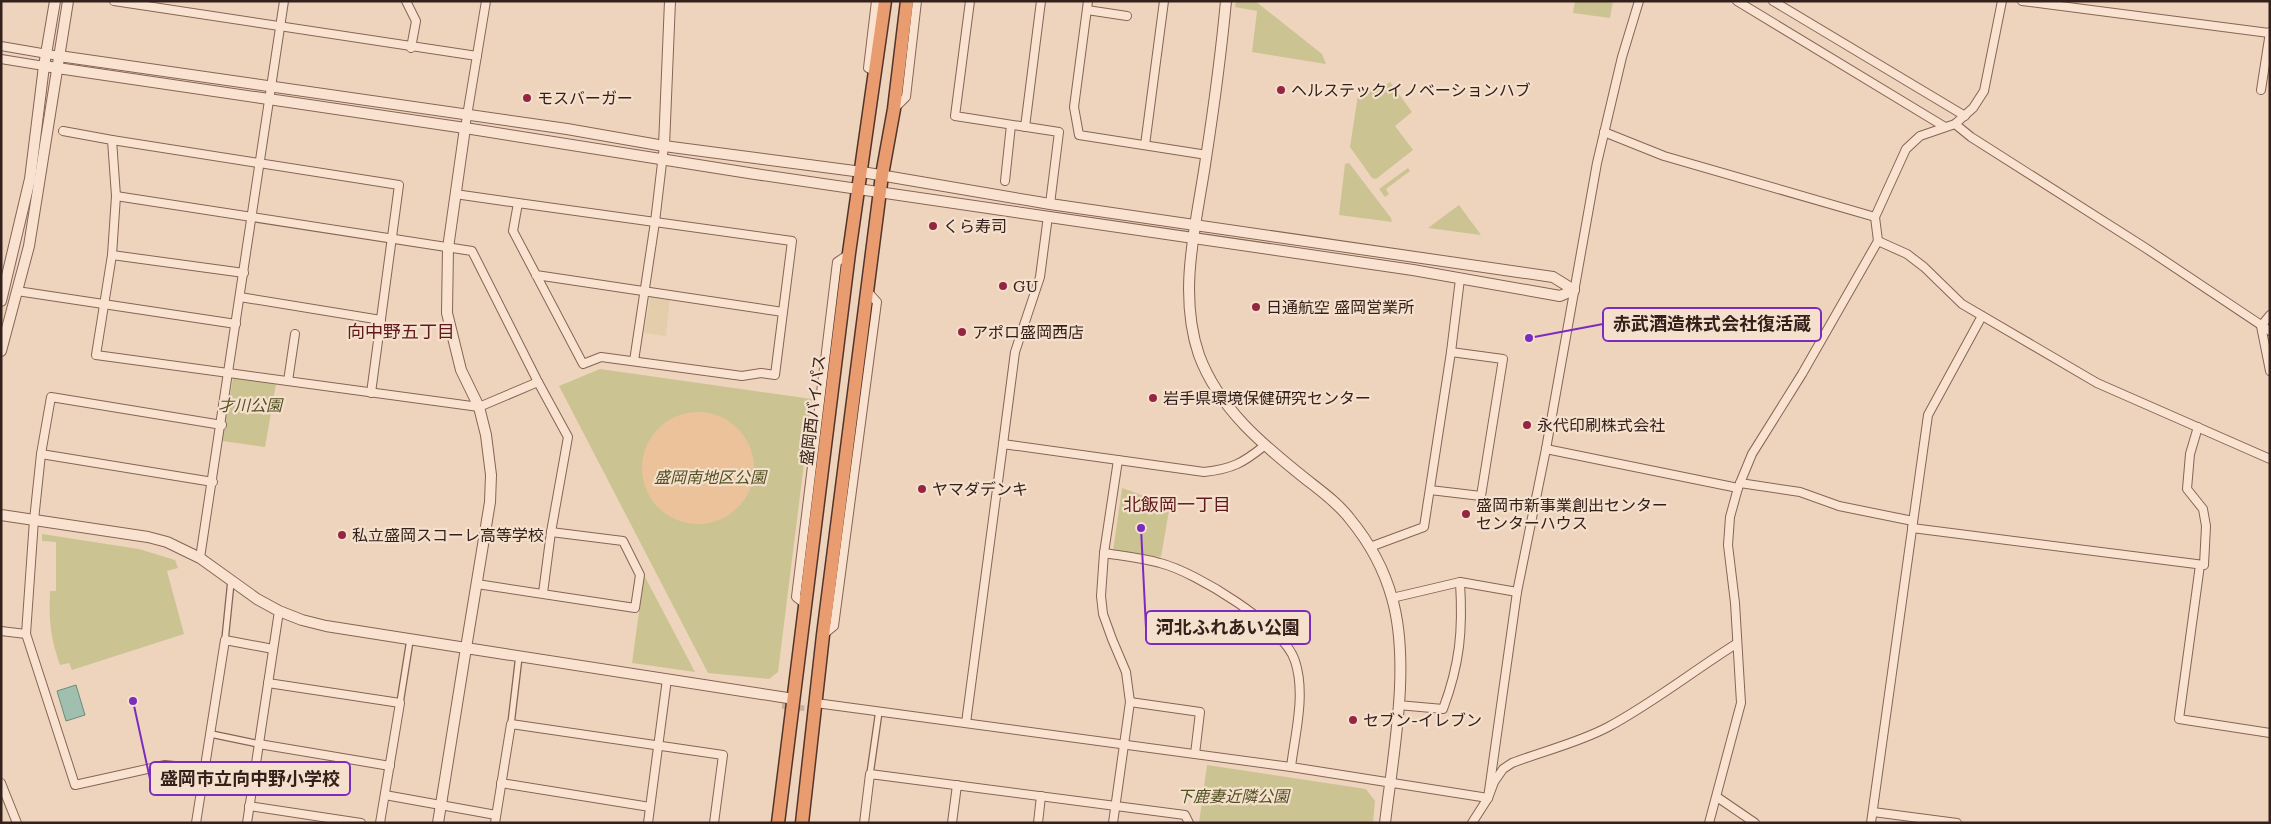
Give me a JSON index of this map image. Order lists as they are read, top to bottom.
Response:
{
  "streets": {
    "highway": ["盛岡西バイパス"]
  },
  "districts": ["向中野五丁目", "北飯岡一丁目"],
  "parks": ["才川公園", "盛岡南地区公園", "下鹿妻近隣公園"],
  "places": [
    "ヘルステックイノベーションハブ",
    "モスバーガー",
    "くら寿司",
    "GU",
    "日通航空 盛岡営業所",
    "アポロ盛岡西店",
    "赤武酒造株式会社復活蔵",
    "岩手県環境保健研究センター",
    "永代印刷株式会社",
    "ヤマダデンキ",
    "盛岡市新事業創出センター センターハウス",
    "河北ふれあい公園",
    "私立盛岡スコーレ高等学校",
    "盛岡市立向中野小学校",
    "セブン-イレブン"
  ]
}
